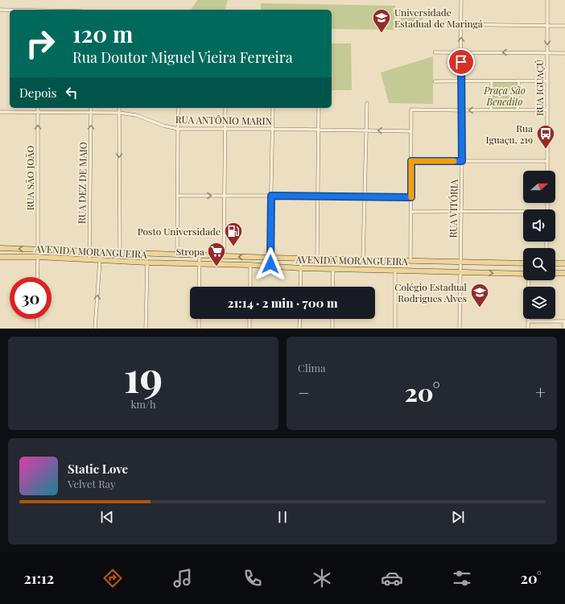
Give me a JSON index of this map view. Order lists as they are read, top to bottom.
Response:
{
  "streets": {
    "main road": ["AVENIDA MORANGUEIRA"],
    "street": [
      "RUA IGUAÇÚ",
      "RUA ANTÔNIO MARIN",
      "RUA SÃO JOÃO",
      "RUA DEZ DE MAIO",
      "RUA VITÓRIA"
    ]
  },
  "crossings": [
    ["RUA ANTÔNIO MARIN", "RUA SÃO JOÃO"],
    ["RUA ANTÔNIO MARIN", "RUA DEZ DE MAIO"],
    ["RUA SÃO JOÃO", "AVENIDA MORANGUEIRA"],
    ["RUA DEZ DE MAIO", "AVENIDA MORANGUEIRA"],
    ["RUA VITÓRIA", "AVENIDA MORANGUEIRA"]
  ],
  "one_way": ["RUA SÃO JOÃO", "RUA DEZ DE MAIO"],
  "parks": ["Praça São Benedito"],
  "places": {
    "school or university": ["Universidade Estadual de Maringá", "Colégio Estadual Rodrigues Alves"],
    "bus stop": ["Rua Iguaçu, 219"],
    "fuel station": ["Posto Universidade"],
    "supermarket": ["Stropa"]
  },
  "north": "right",
  "page": {
    "turn": ["120 m", "Rua Doutor Miguel Vieira Ferreira"],
    "then": "Depois",
    "limit": "30",
    "trip": "21:14 · 2 min · 700 m",
    "tile": [
      ["19", "km/h"],
      "Clima"
    ],
    "heat": ["−", "20°", "+"],
    "song": ["Static Love", "Velvet Ray"],
    "tabs": ["21:12", "20°"]
  }
}
